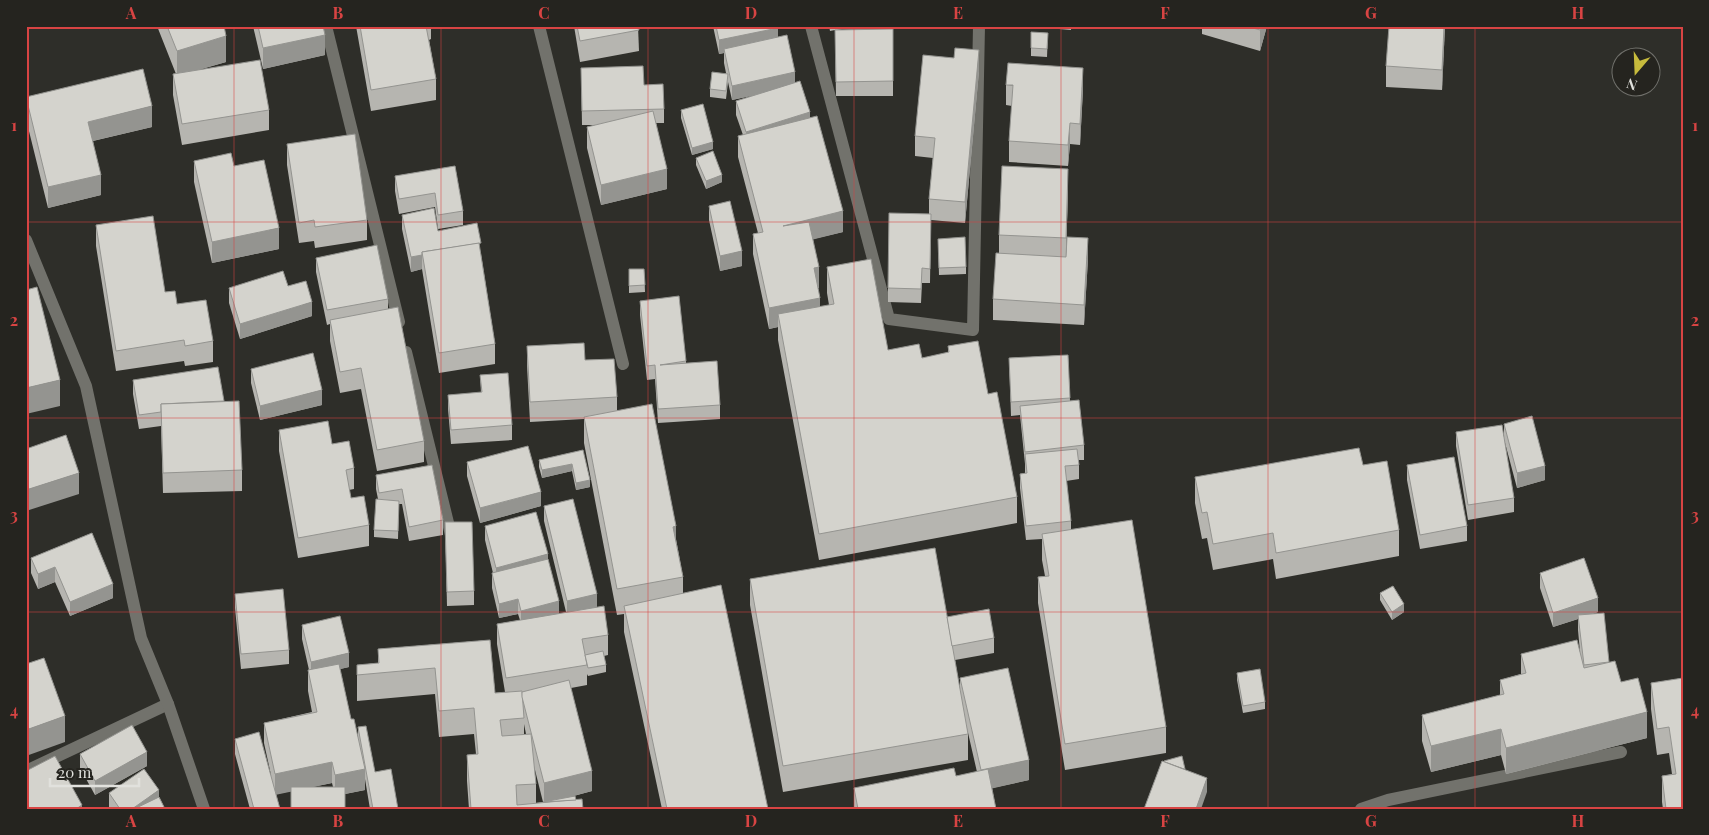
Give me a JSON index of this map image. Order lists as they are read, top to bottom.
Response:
{
  "scale_bar": "20 m",
  "north": "bottom",
  "grid": {
    "columns": [
      "A",
      "B",
      "C",
      "D",
      "E",
      "F",
      "G",
      "H"
    ],
    "rows": [
      "1",
      "2",
      "3",
      "4"
    ]
  }
}
